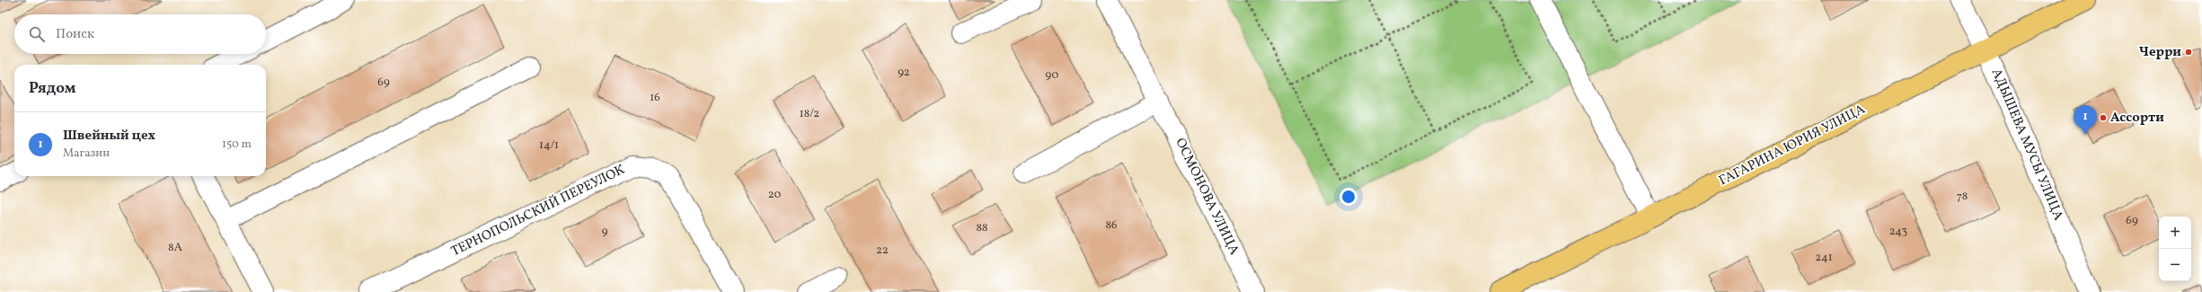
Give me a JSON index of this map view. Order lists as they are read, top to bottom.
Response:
{
  "streets": {
    "main road": ["ГАГАРИНА ЮРИЯ УЛИЦА"],
    "street": ["АДЫШЕВА МУСЫ УЛИЦА", "ОСМОНОВА УЛИЦА", "ТЕРНОПОЛЬСКИЙ ПЕРЕУЛОК"]
  },
  "crossings": [
    ["АДЫШЕВА МУСЫ УЛИЦА", "ГАГАРИНА ЮРИЯ УЛИЦА"]
  ],
  "places": ["Черри", "Ассорти"],
  "house_numbers": [
    "92",
    "90",
    "69",
    "16",
    "18/2",
    "14/1",
    "20",
    "78",
    "69",
    "86",
    "88",
    "9",
    "243",
    "8А",
    "22",
    "241"
  ],
  "page": {
    "search": "Поиск",
    "heading": "Рядом",
    "pins": "1",
    "list": [
      {
        "mark": "1",
        "name": "Швейный цех",
        "note": "Магазин",
        "value": "150 m"
      }
    ],
    "map_buttons": ["+", "−"]
  }
}
